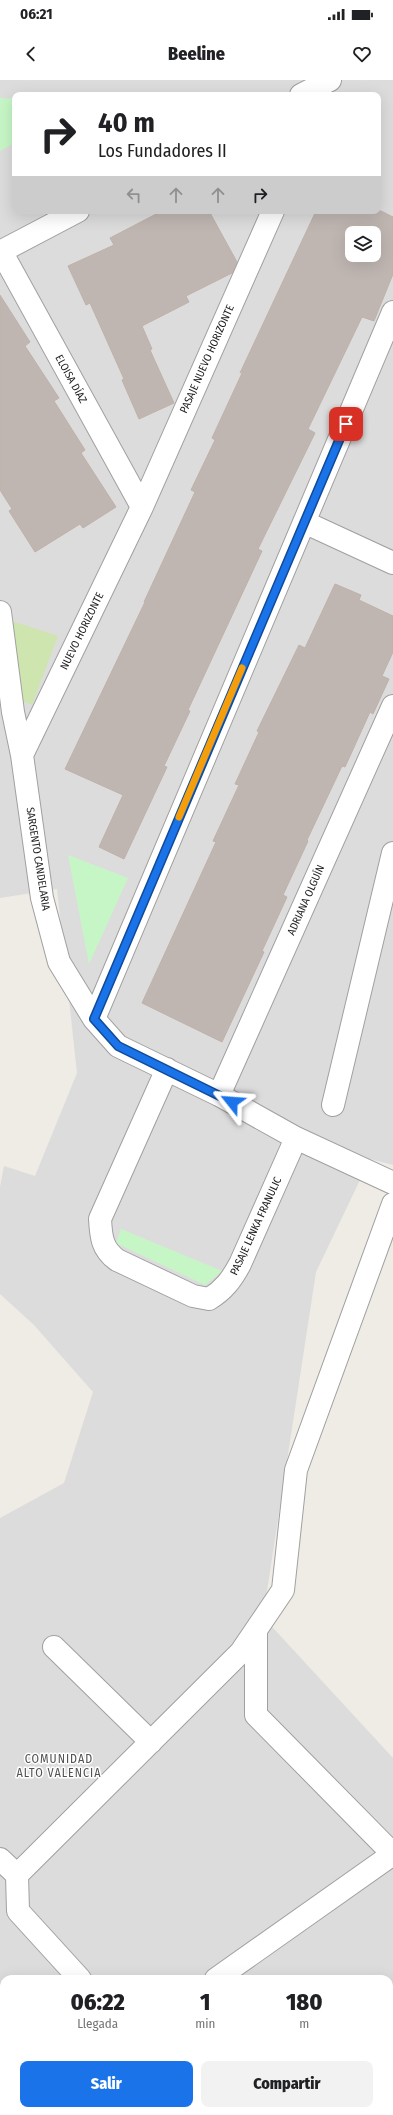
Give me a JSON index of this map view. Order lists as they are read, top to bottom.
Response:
{
  "streets": {
    "street": [
      "PASAJE NUEVO HORIZONTE",
      "ELOISA DÍAZ",
      "NUEVO HORIZONTE",
      "SARGENTO CANDELARIA",
      "ADRIANA OLGUÍN",
      "PASAJE LENKA FRANULIC"
    ]
  },
  "crossings": [
    ["PASAJE NUEVO HORIZONTE", "ELOISA DÍAZ"],
    ["PASAJE NUEVO HORIZONTE", "NUEVO HORIZONTE"],
    ["ELOISA DÍAZ", "NUEVO HORIZONTE"],
    ["NUEVO HORIZONTE", "SARGENTO CANDELARIA"],
    ["SARGENTO CANDELARIA", "ADRIANA OLGUÍN"],
    ["SARGENTO CANDELARIA", "PASAJE LENKA FRANULIC"]
  ],
  "districts": ["COMUNIDAD ALTO VALENCIA"],
  "page": {
    "status": "06:21",
    "header": "Beeline",
    "turn": ["40 m", "Los Fundadores II"],
    "eta": [
      "06:22",
      "Llegada",
      "1",
      "min",
      "180",
      "m"
    ],
    "buttons": ["Salir", "Compartir"]
  }
}
